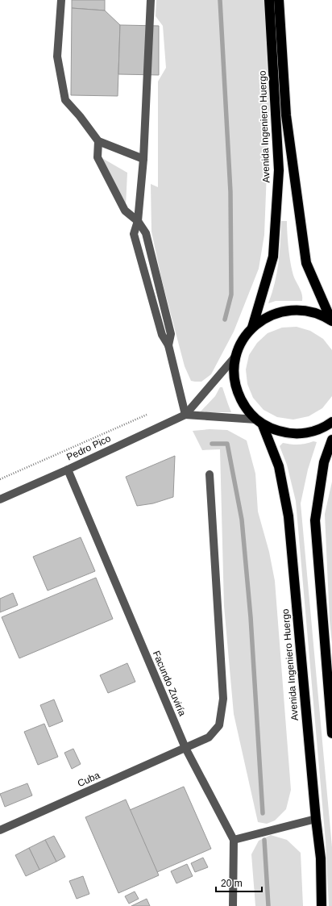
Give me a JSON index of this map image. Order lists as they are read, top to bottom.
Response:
{
  "streets": {
    "highway": ["Avenida Ingeniero Huergo"],
    "street": ["Pedro Pico", "Facundo Zuviría", "Cuba"]
  },
  "crossings": [
    ["Avenida Ingeniero Huergo", "Pedro Pico"],
    ["Pedro Pico", "Facundo Zuviría"],
    ["Facundo Zuviría", "Cuba"]
  ],
  "scale_bar": "20 m"
}
